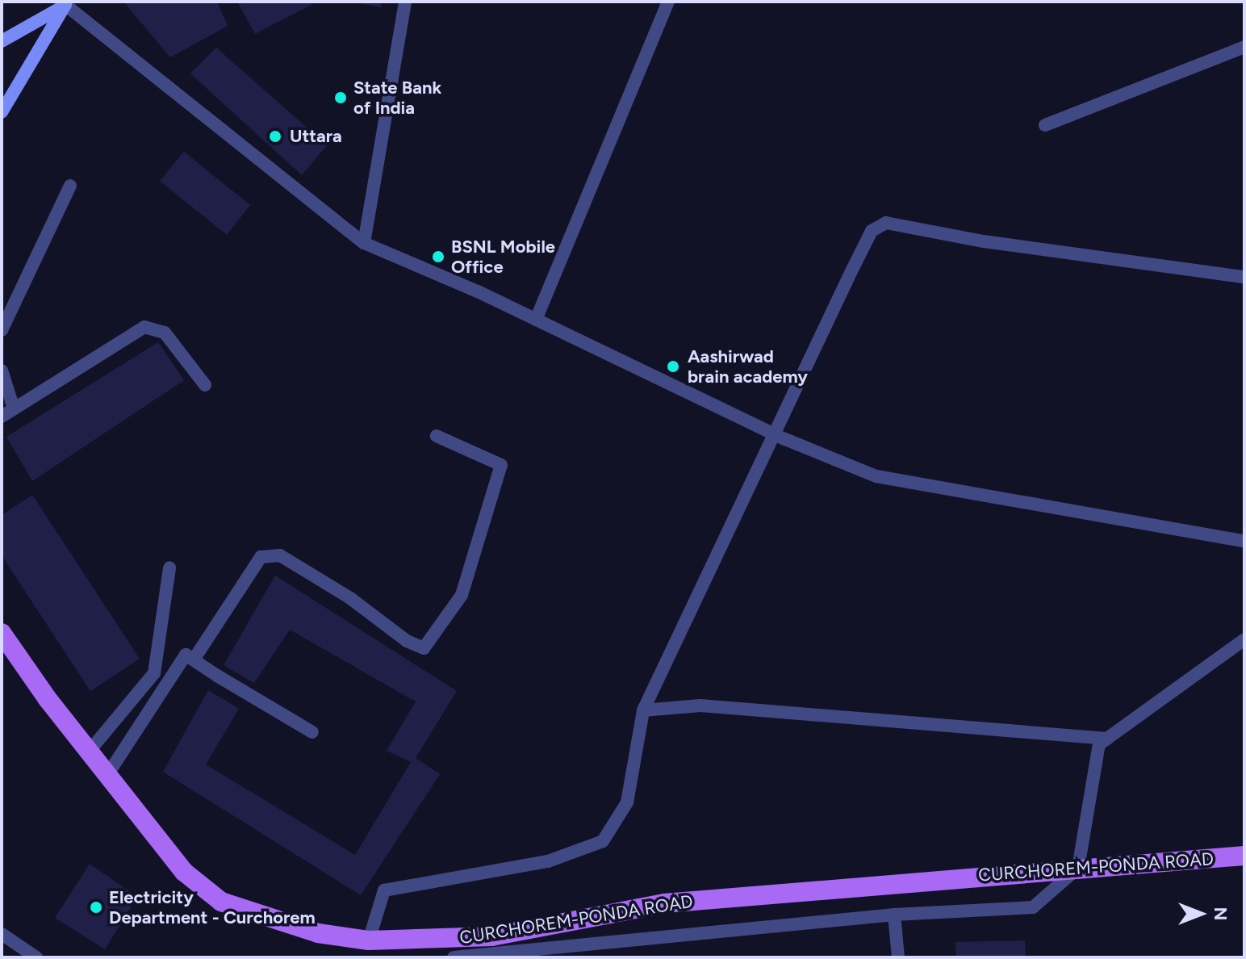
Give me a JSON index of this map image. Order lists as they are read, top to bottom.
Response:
{
  "streets": {
    "main road": ["CURCHOREM-PONDA ROAD"]
  },
  "places": [
    "State Bank of India",
    "Uttara",
    "BSNL Mobile Office",
    "Aashirwad brain academy",
    "Electricity Department - Curchorem"
  ],
  "north": "right"
}
